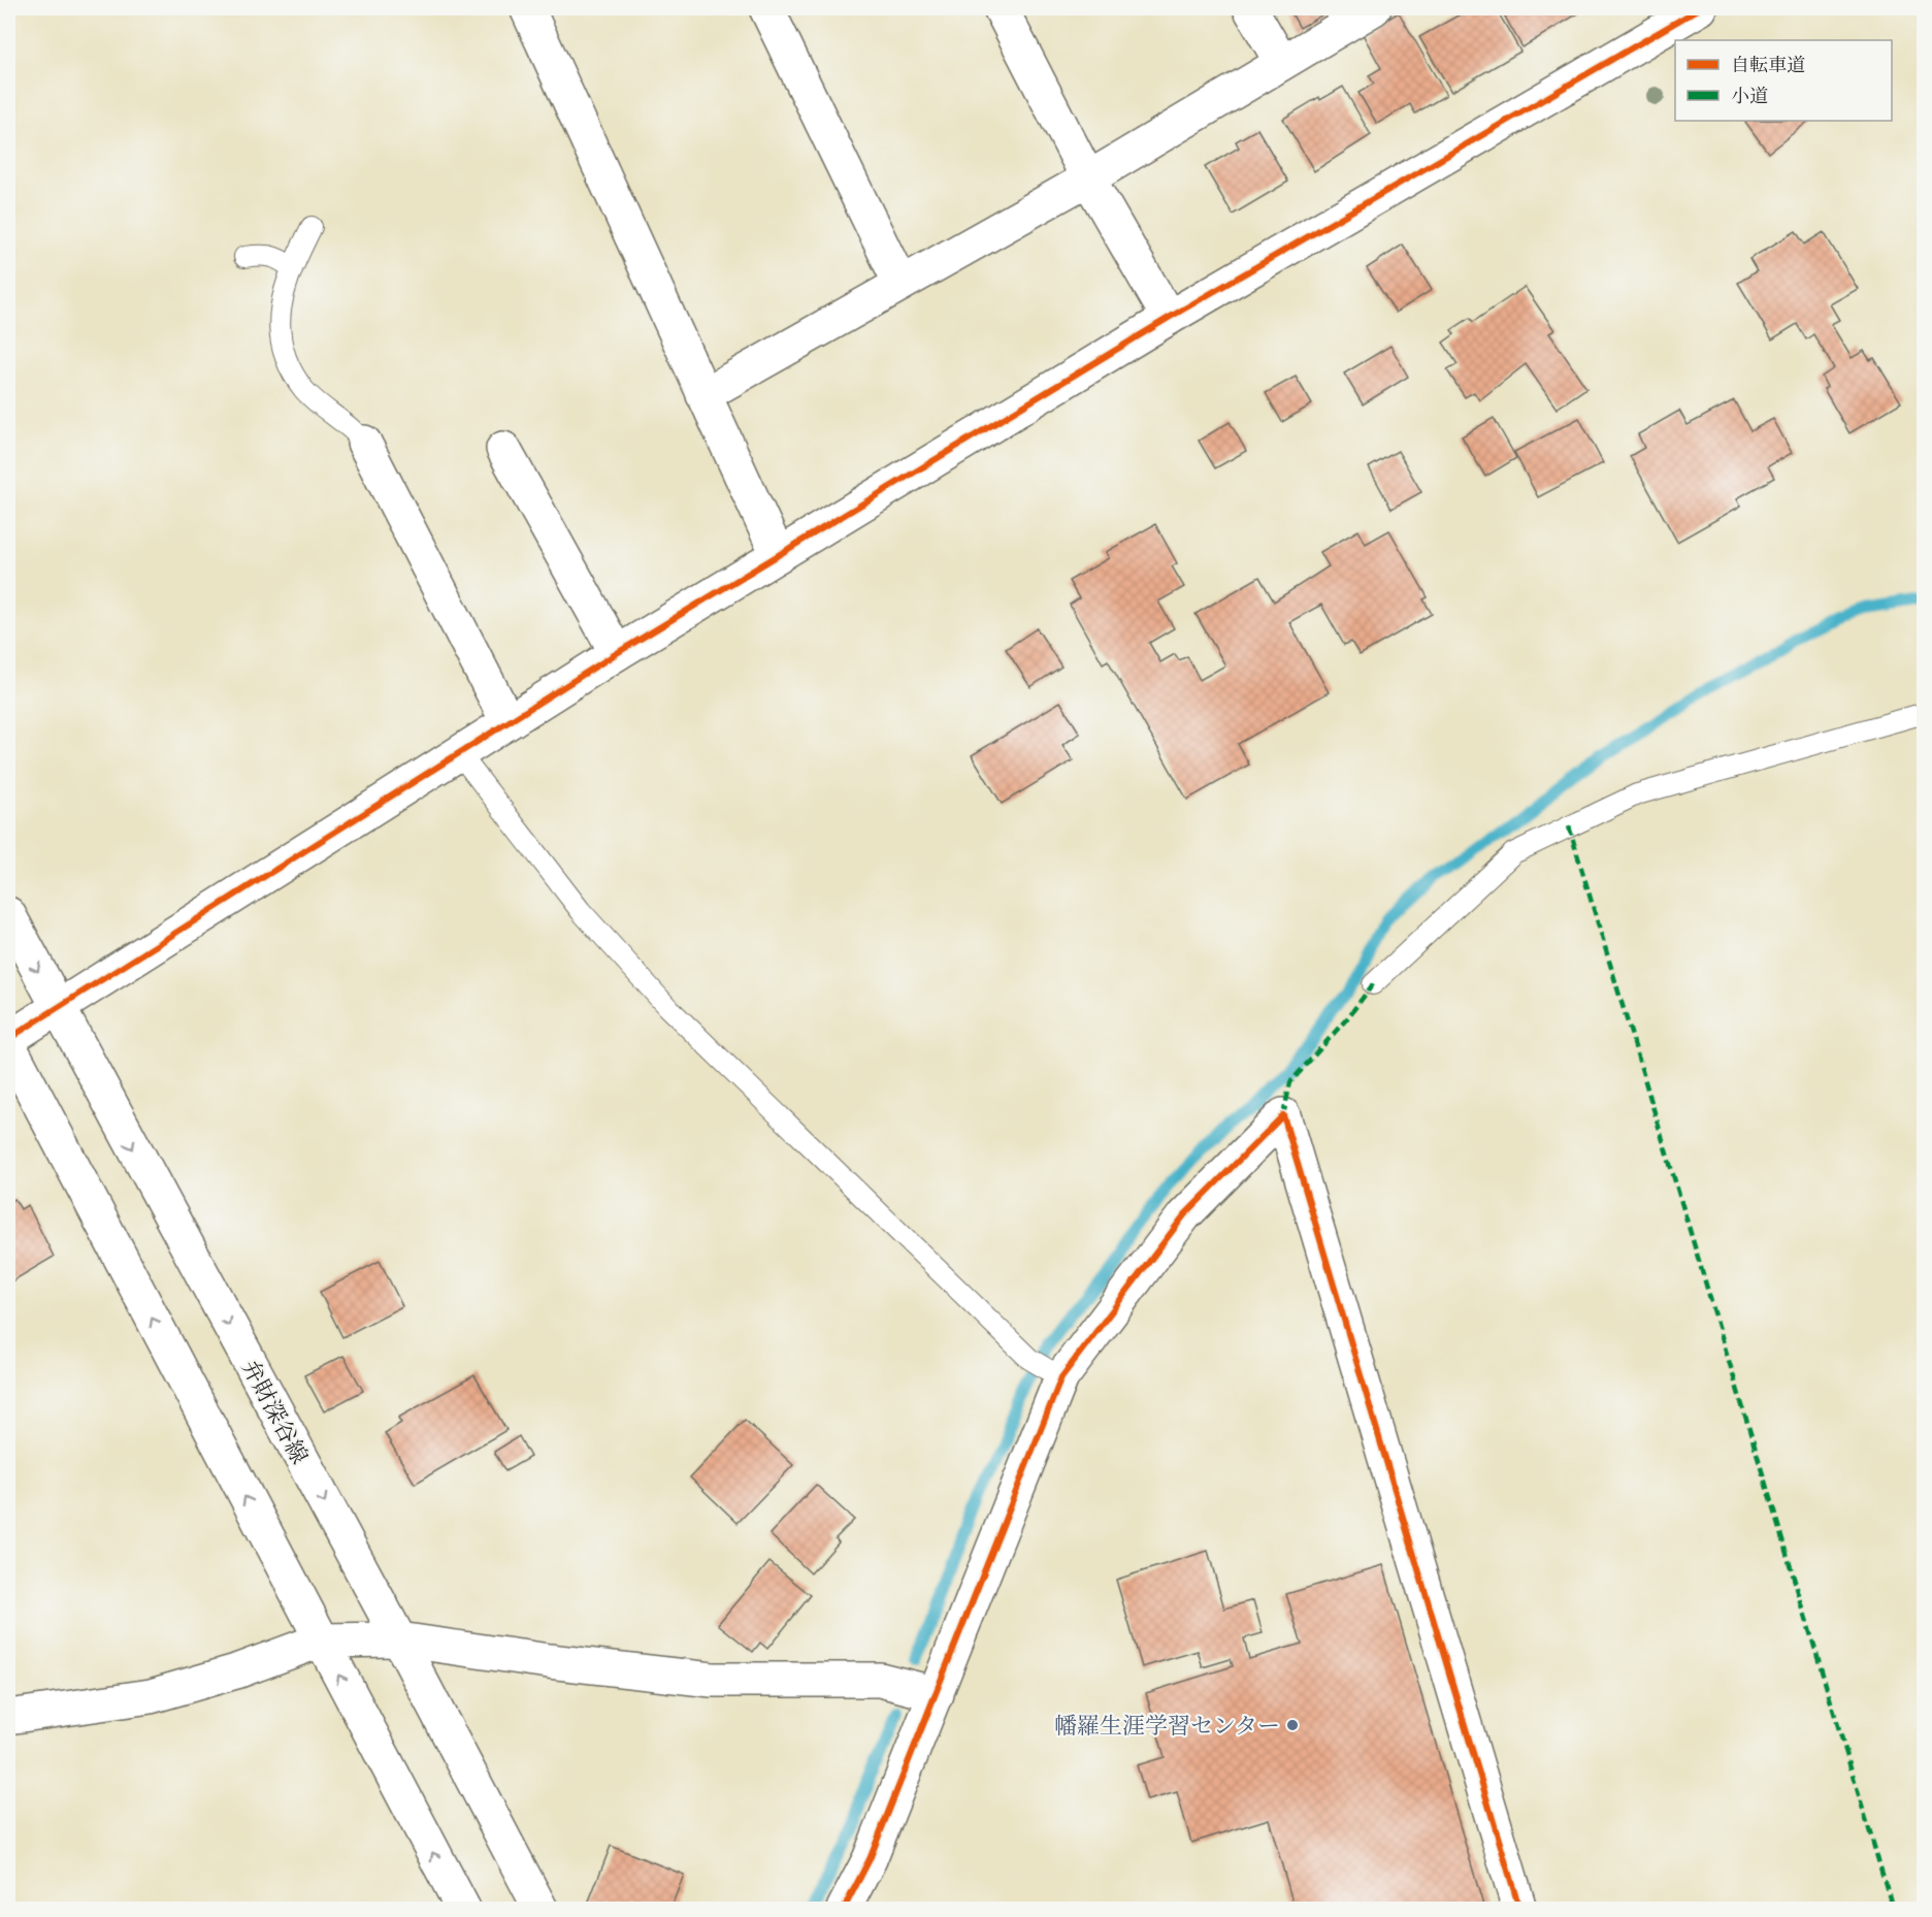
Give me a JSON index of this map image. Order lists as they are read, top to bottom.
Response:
{
  "streets": {
    "street": ["弁財深谷線"]
  },
  "places": ["幡羅生涯学習センター"],
  "legend": ["自転車道", "小道"]
}
